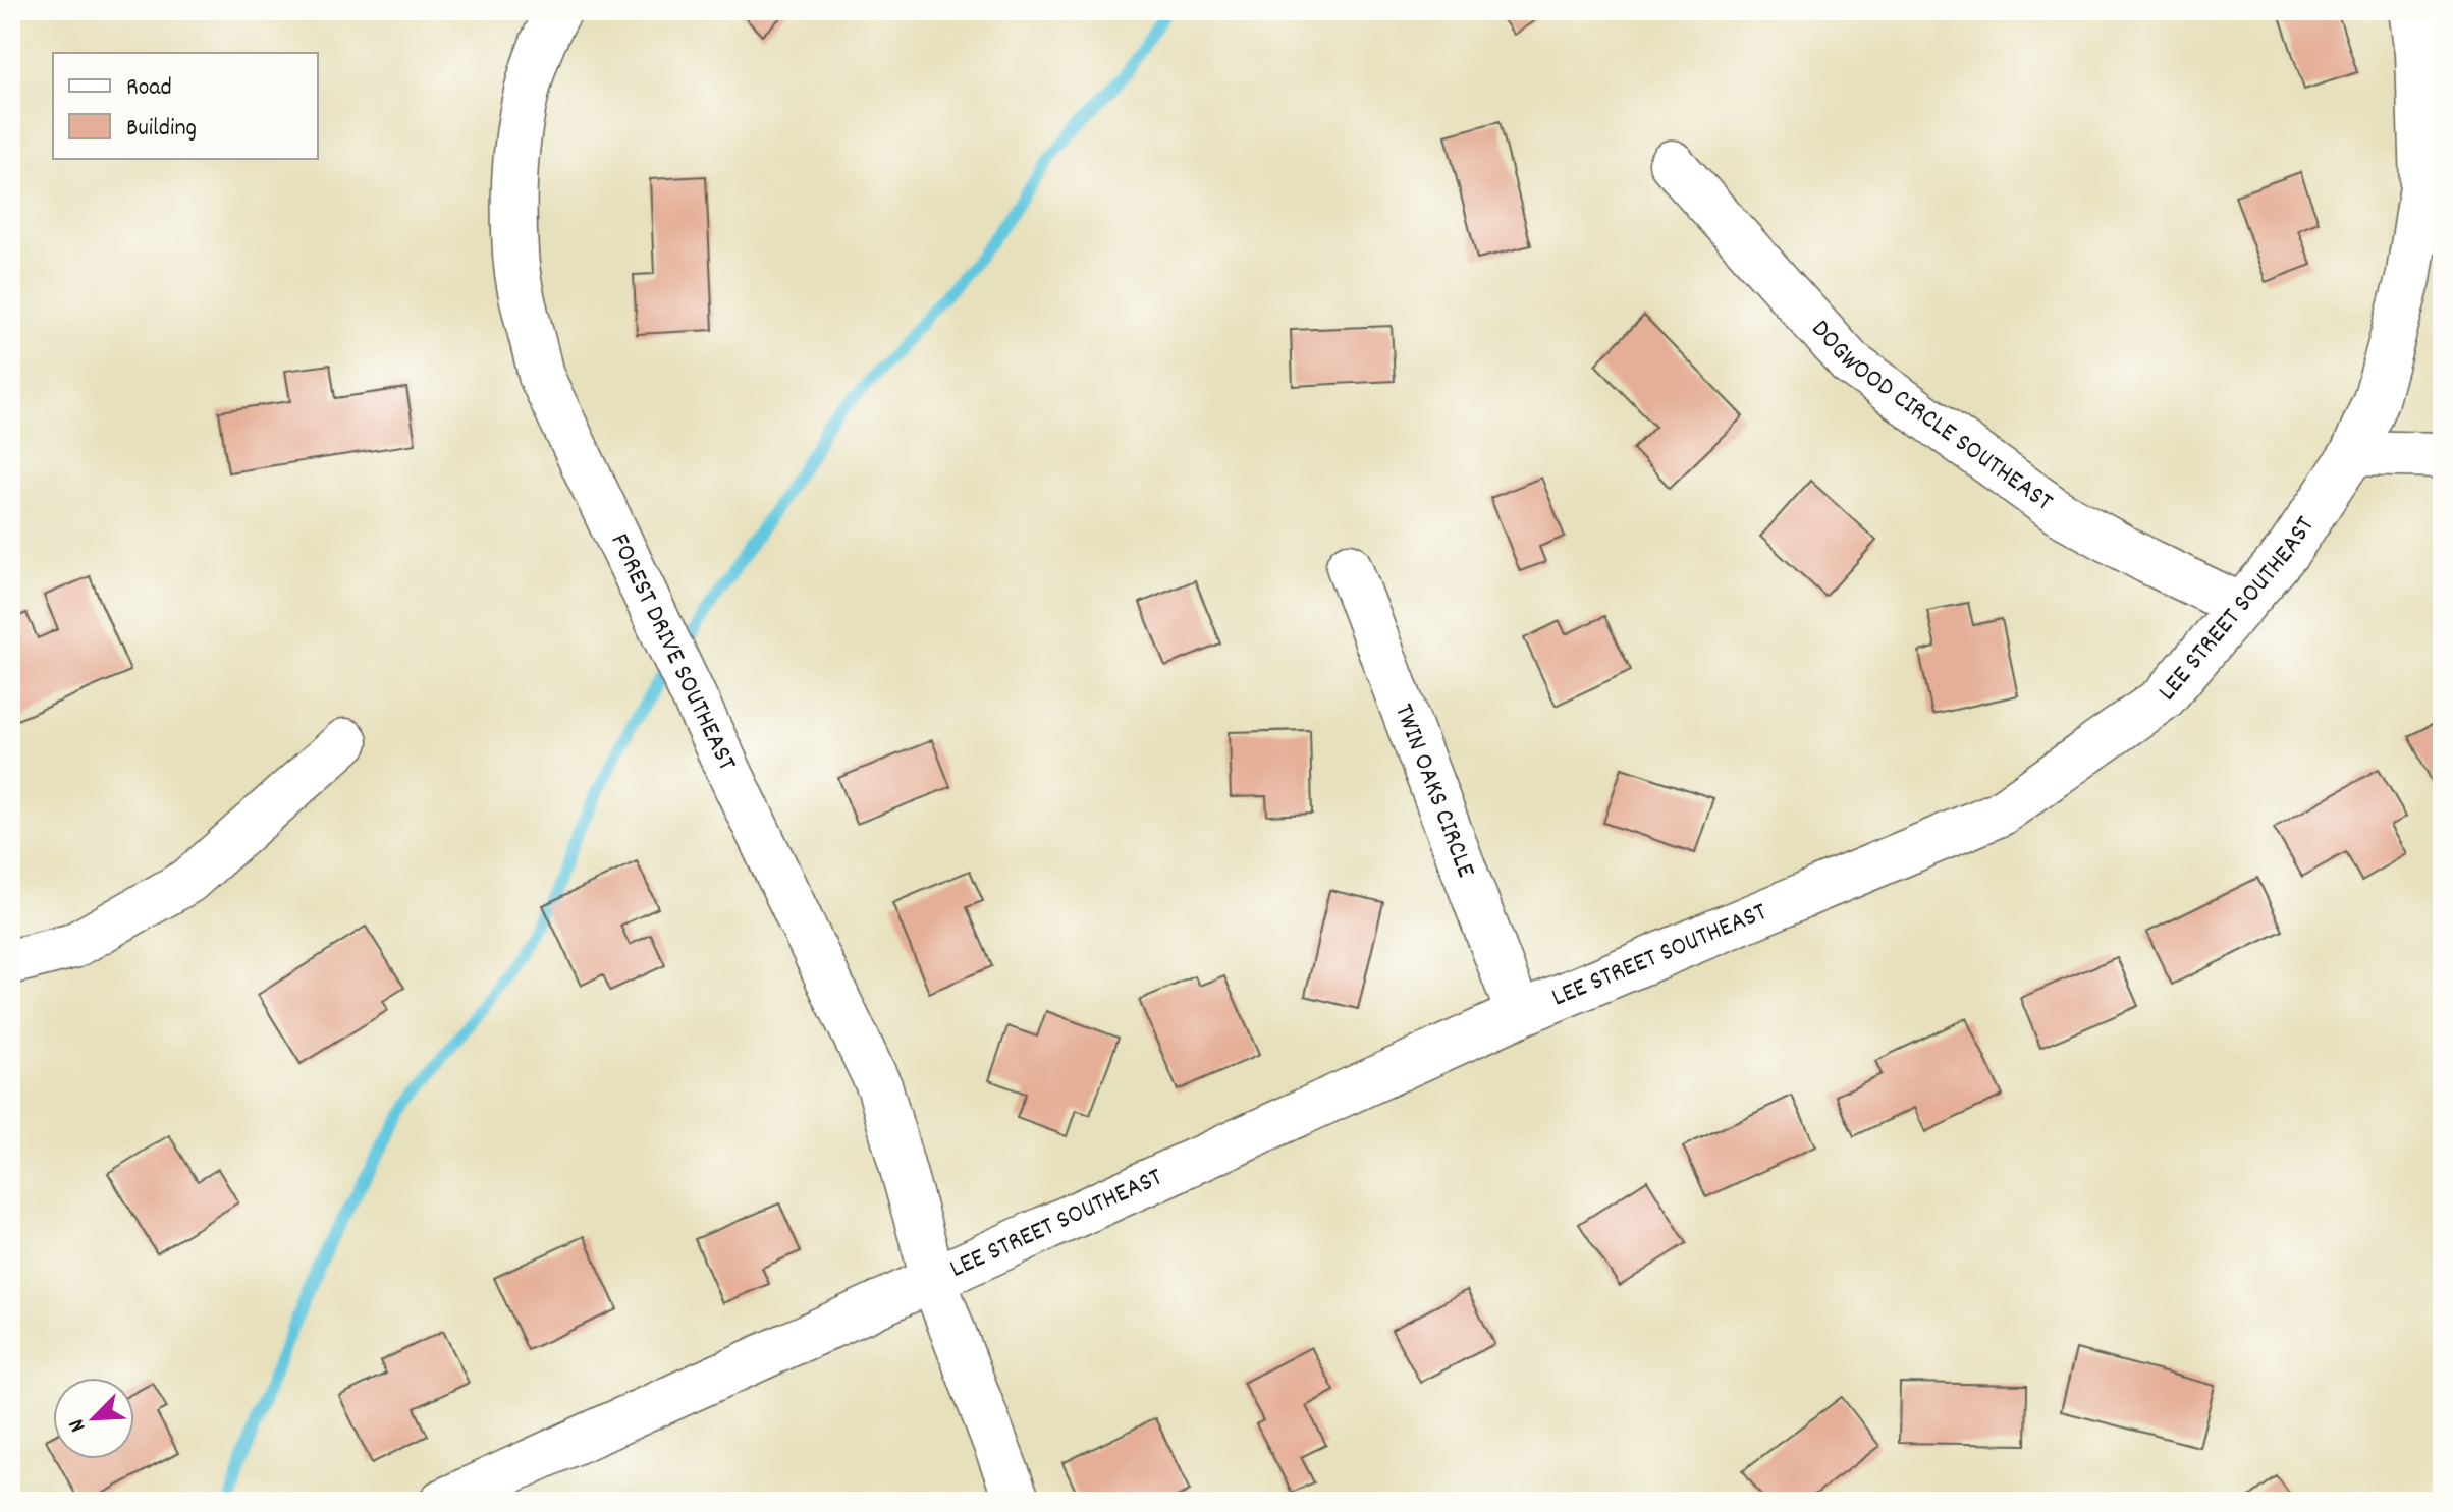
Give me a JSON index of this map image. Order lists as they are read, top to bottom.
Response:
{
  "streets": {
    "street": [
      "DOGWOOD CIRCLE SOUTHEAST",
      "LEE STREET SOUTHEAST",
      "FOREST DRIVE SOUTHEAST",
      "TWIN OAKS CIRCLE"
    ]
  },
  "crossings": [
    ["DOGWOOD CIRCLE SOUTHEAST", "LEE STREET SOUTHEAST"],
    ["LEE STREET SOUTHEAST", "FOREST DRIVE SOUTHEAST"],
    ["LEE STREET SOUTHEAST", "TWIN OAKS CIRCLE"]
  ],
  "legend": ["Road", "Building"],
  "north": "bottom left"
}
